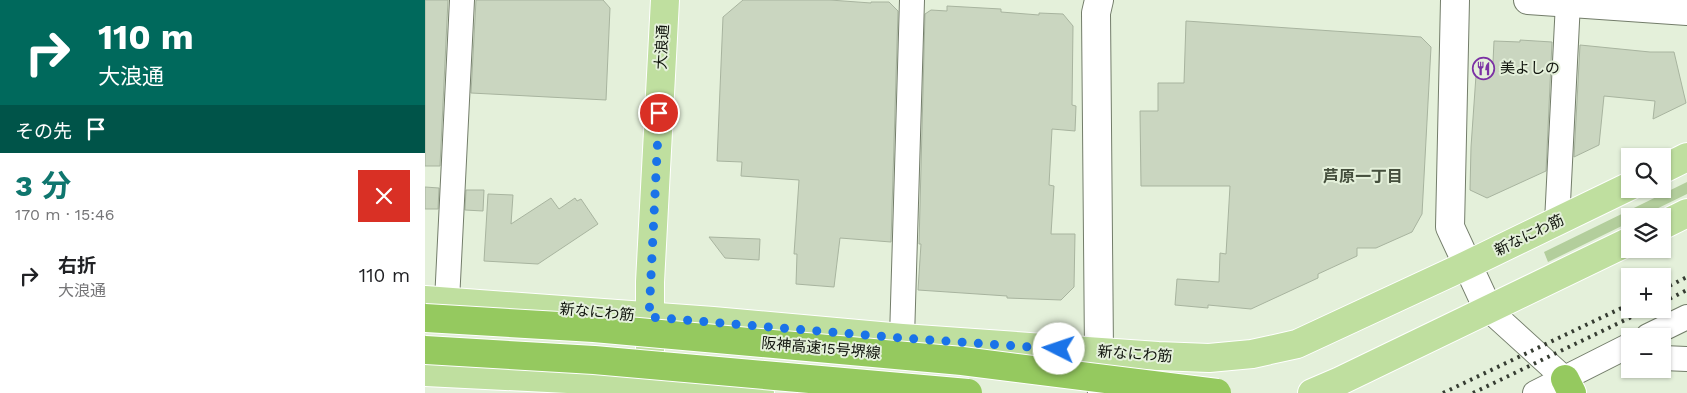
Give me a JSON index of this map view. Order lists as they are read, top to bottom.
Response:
{
  "streets": {
    "highway": ["阪神高速15号堺線"],
    "main road": ["大浪通", "新なにわ筋"]
  },
  "crossings": [
    ["大浪通", "新なにわ筋"]
  ],
  "districts": ["芦原一丁目"],
  "places": {
    "restaurant": ["美よしの"]
  },
  "page": {
    "turn": ["110 m", "大浪通"],
    "then": "その先",
    "map_buttons": ["+", "−"],
    "heading": ["3 分", "170 m · 15:46"],
    "list": [
      {
        "name": "右折",
        "note": "大浪通",
        "value": "110 m"
      }
    ]
  }
}
